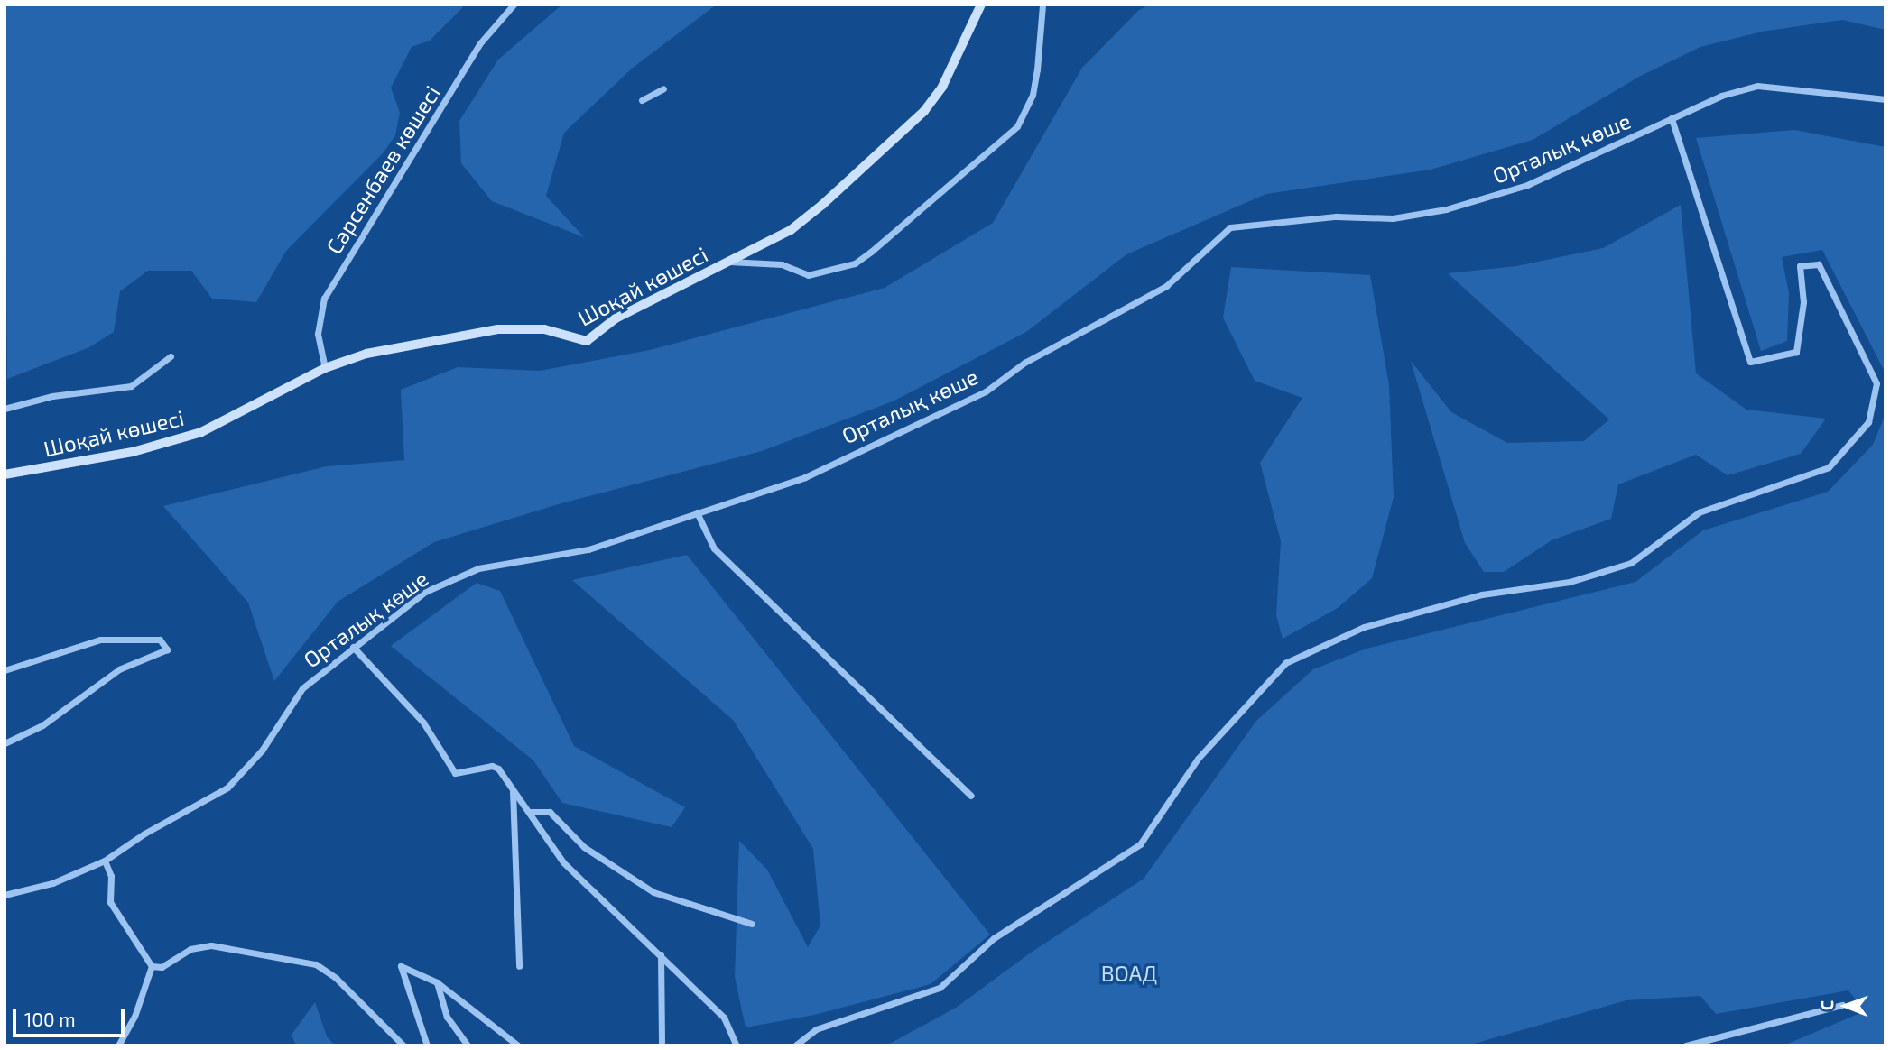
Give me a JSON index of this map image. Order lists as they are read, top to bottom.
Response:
{
  "streets": {
    "street": ["Орталық көше", "Сәрсенбаев көшесі", "Шоқай көшесі"]
  },
  "crossings": [
    ["Сәрсенбаев көшесі", "Шоқай көшесі"]
  ],
  "parks": ["ВОАД"],
  "scale_bar": "100 m",
  "north": "left"
}
